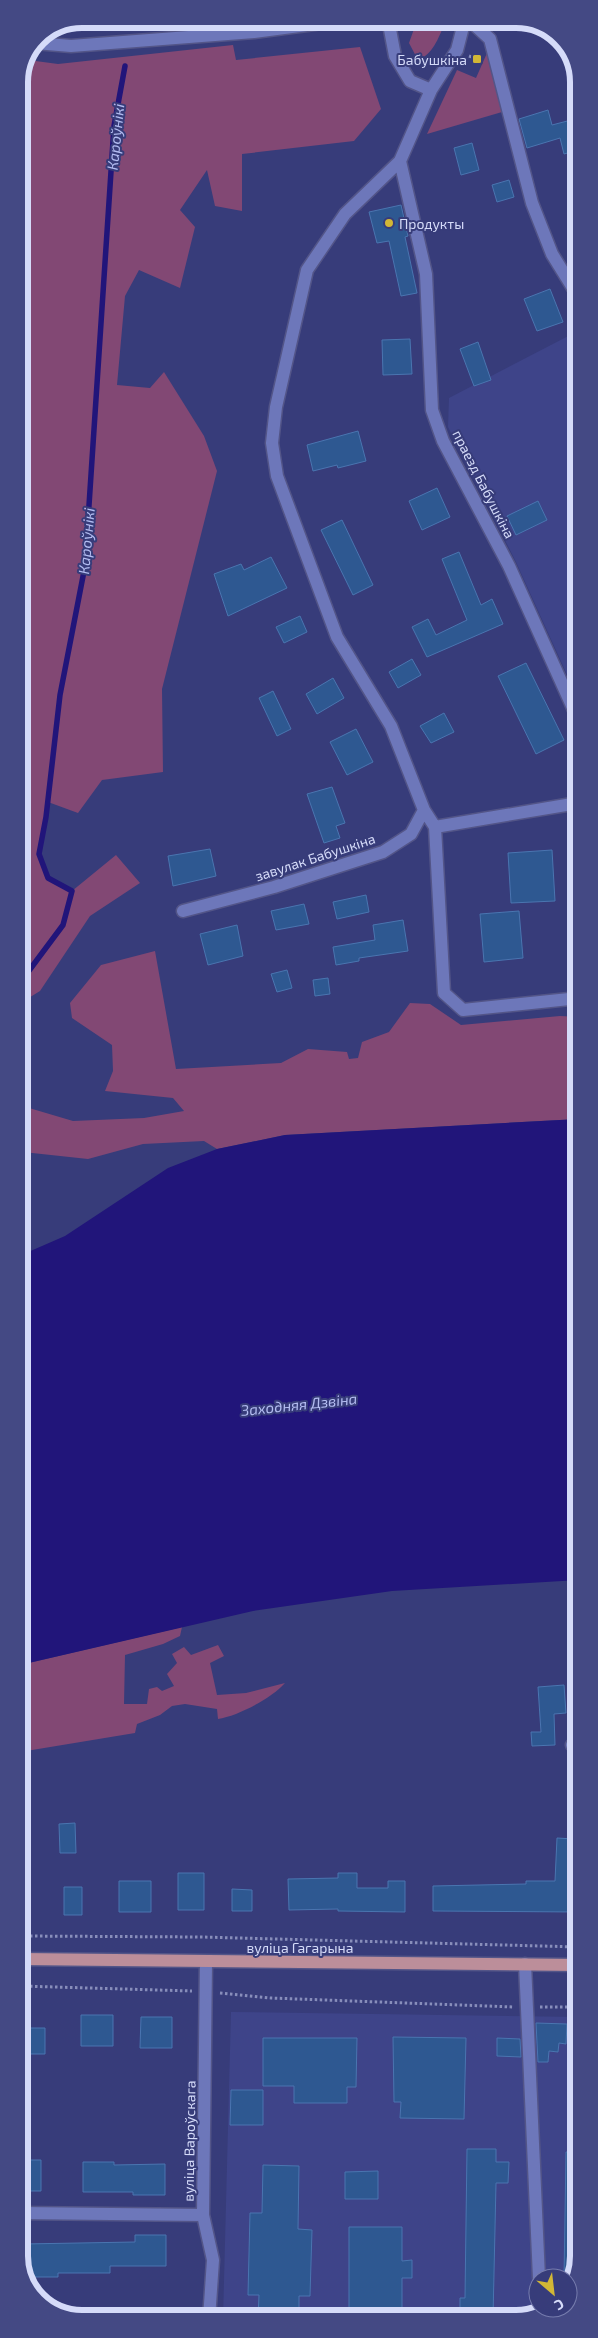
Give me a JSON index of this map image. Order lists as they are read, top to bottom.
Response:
{
  "streets": {
    "main road": ["вуліца Гагарына"],
    "street": ["праезд Бабушкіна", "завулак Бабушкіна", "вуліца Вароўскага"]
  },
  "crossings": [
    ["вуліца Гагарына", "вуліца Вароўскага"]
  ],
  "water": ["Кароўнікі", "Заходняя Дзвіна"],
  "places": {
    "transit": ["Бабушкіна"],
    "other": ["Продукты"]
  },
  "north": "bottom right"
}
